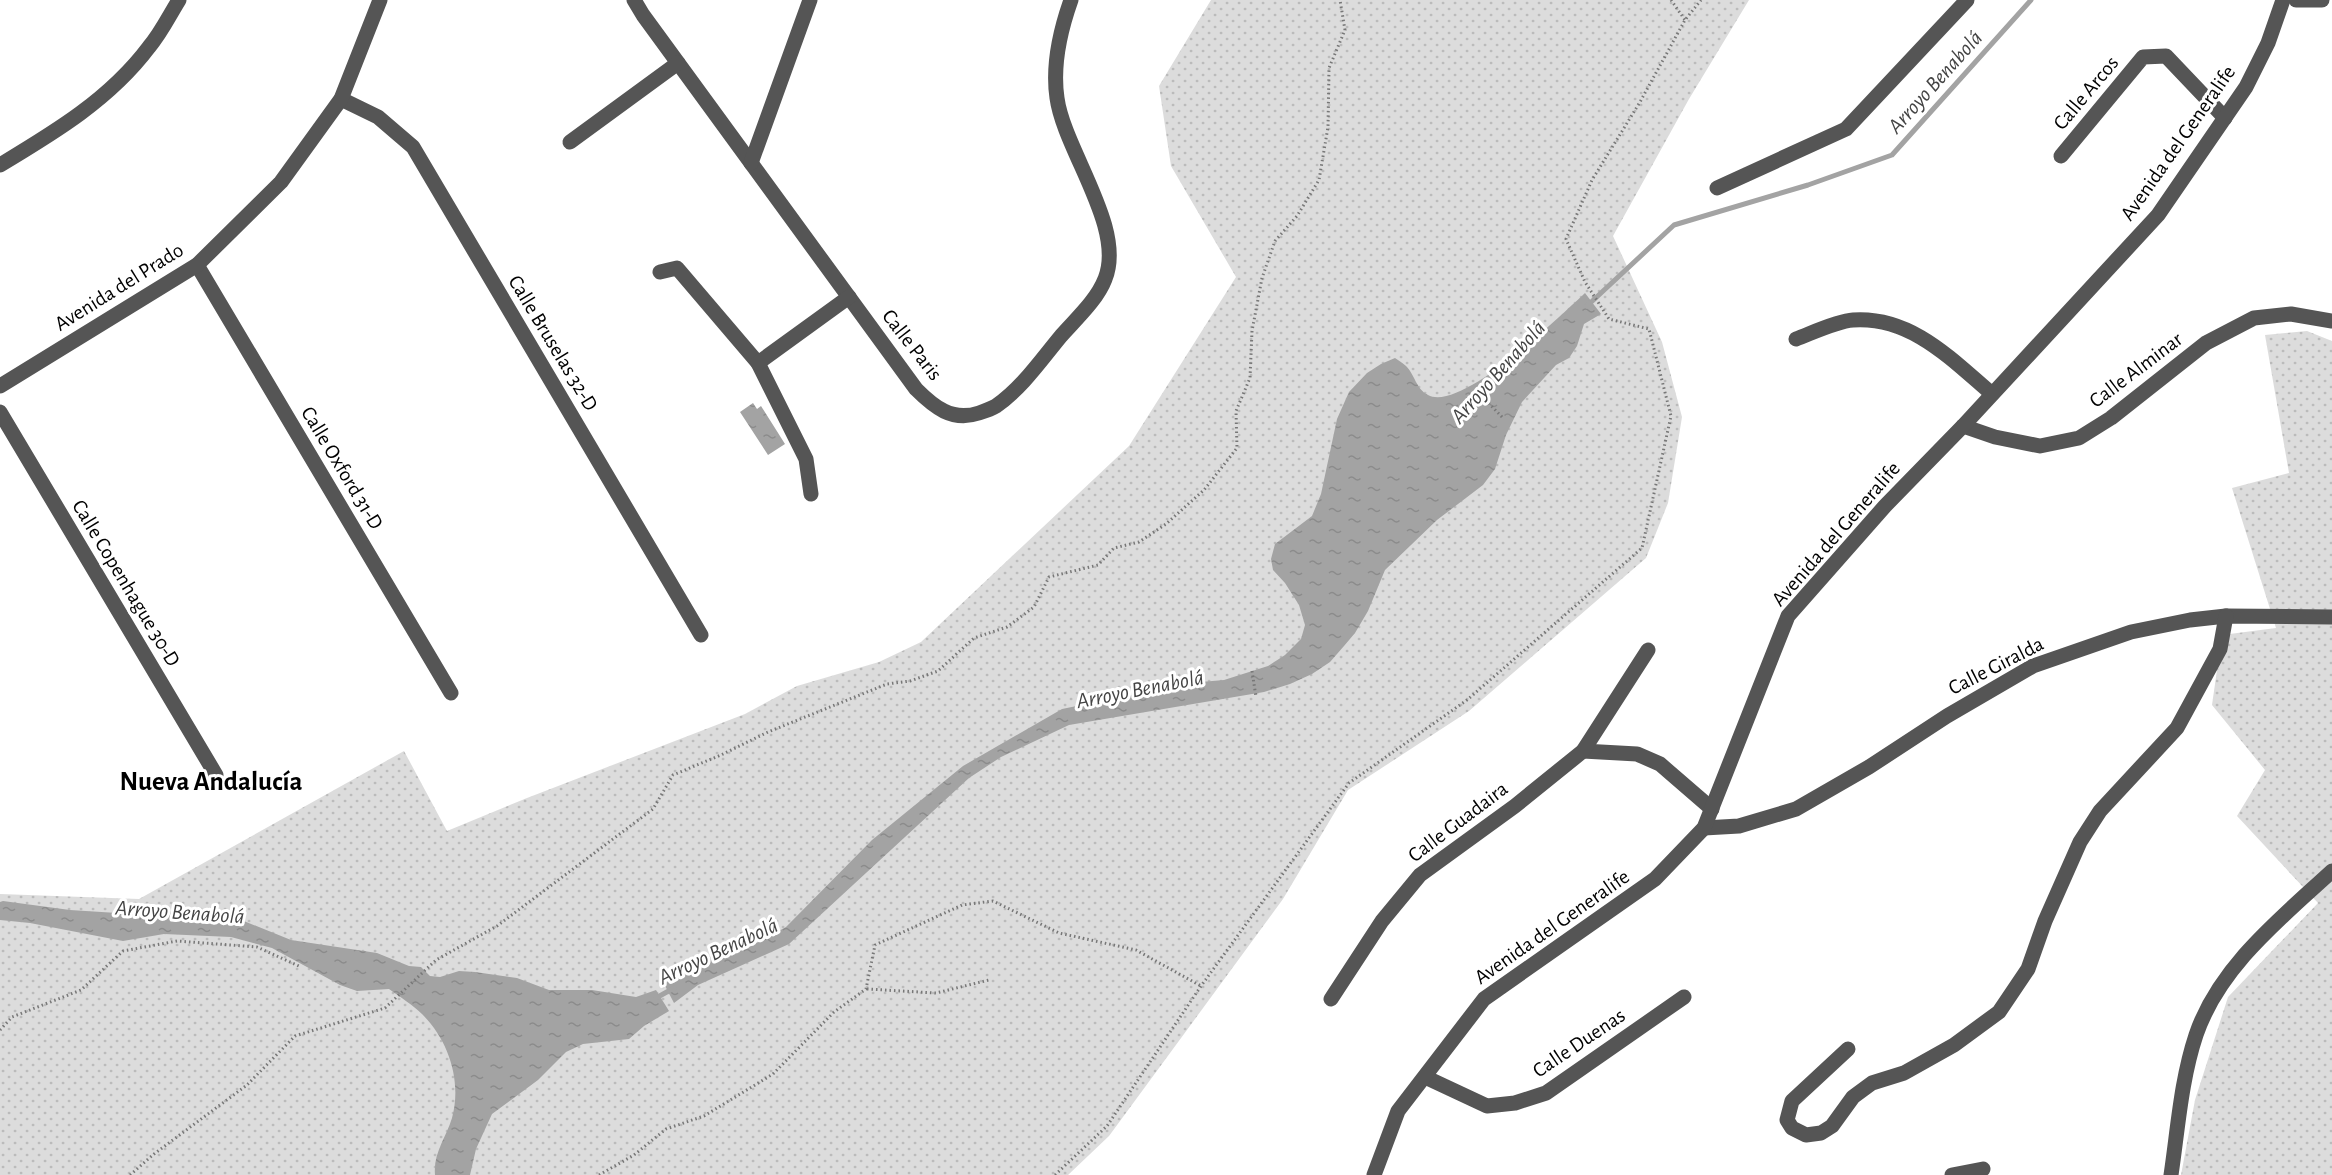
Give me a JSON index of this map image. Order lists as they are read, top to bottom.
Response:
{
  "streets": {
    "street": [
      "Calle Arcos",
      "Avenida del Generalife",
      "Avenida del Prado",
      "Calle Bruselas 32-D",
      "Calle Paris",
      "Calle Alminar",
      "Calle Oxford 31-D",
      "Calle Copenhague 30-D",
      "Calle Giralda",
      "Calle Guadaira",
      "Calle Duenas"
    ]
  },
  "crossings": [
    ["Calle Arcos", "Avenida del Generalife"],
    ["Avenida del Generalife", "Calle Alminar"],
    ["Avenida del Generalife", "Calle Giralda"],
    ["Avenida del Generalife", "Calle Duenas"],
    ["Avenida del Prado", "Calle Bruselas 32-D"],
    ["Avenida del Prado", "Calle Oxford 31-D"]
  ],
  "districts": ["Nueva Andalucía"],
  "water": ["Arroyo Benabolá"]
}
